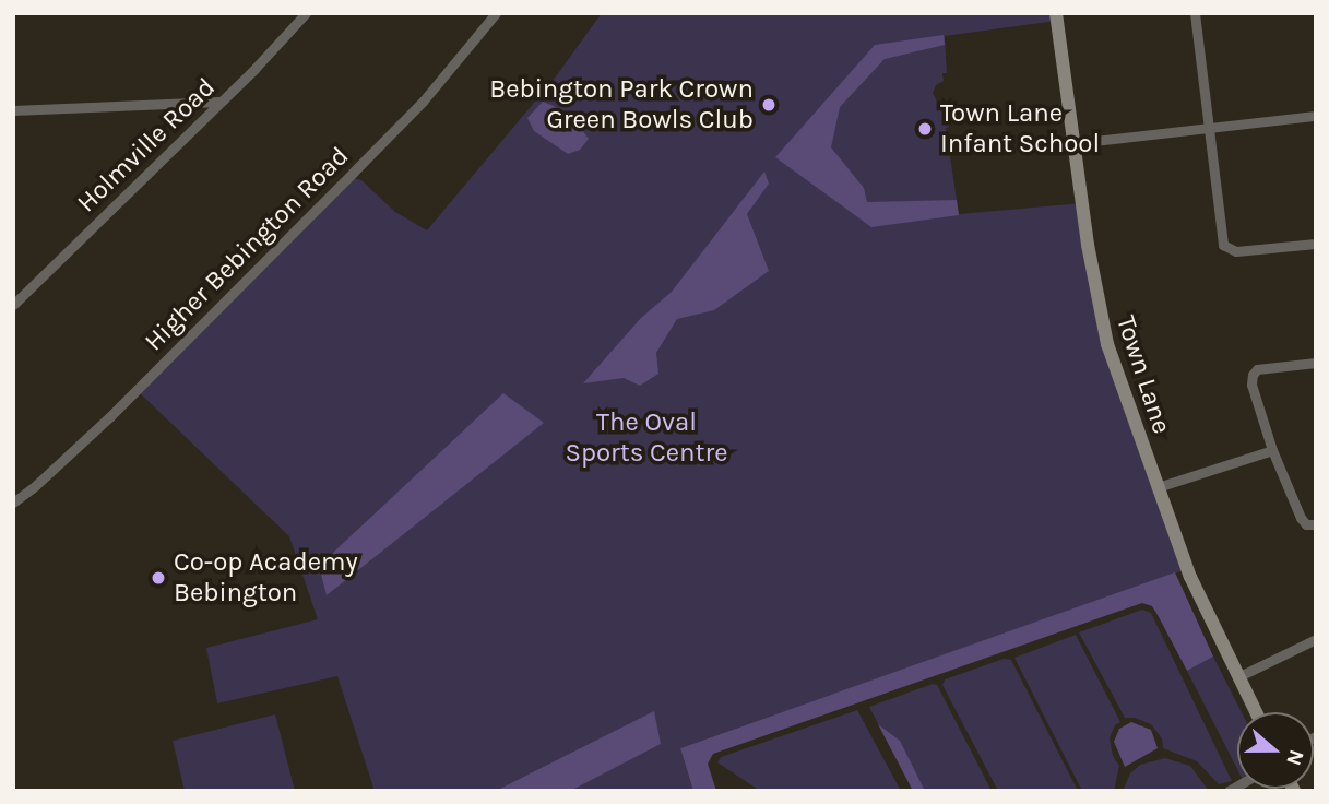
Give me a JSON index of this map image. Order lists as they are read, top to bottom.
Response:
{
  "streets": {
    "main road": ["Town Lane"],
    "street": ["Holmville Road", "Higher Bebington Road"]
  },
  "parks": ["The Oval Sports Centre"],
  "places": ["Bebington Park Crown Green Bowls Club", "Town Lane Infant School", "Co-op Academy Bebington"],
  "north": "right"
}
